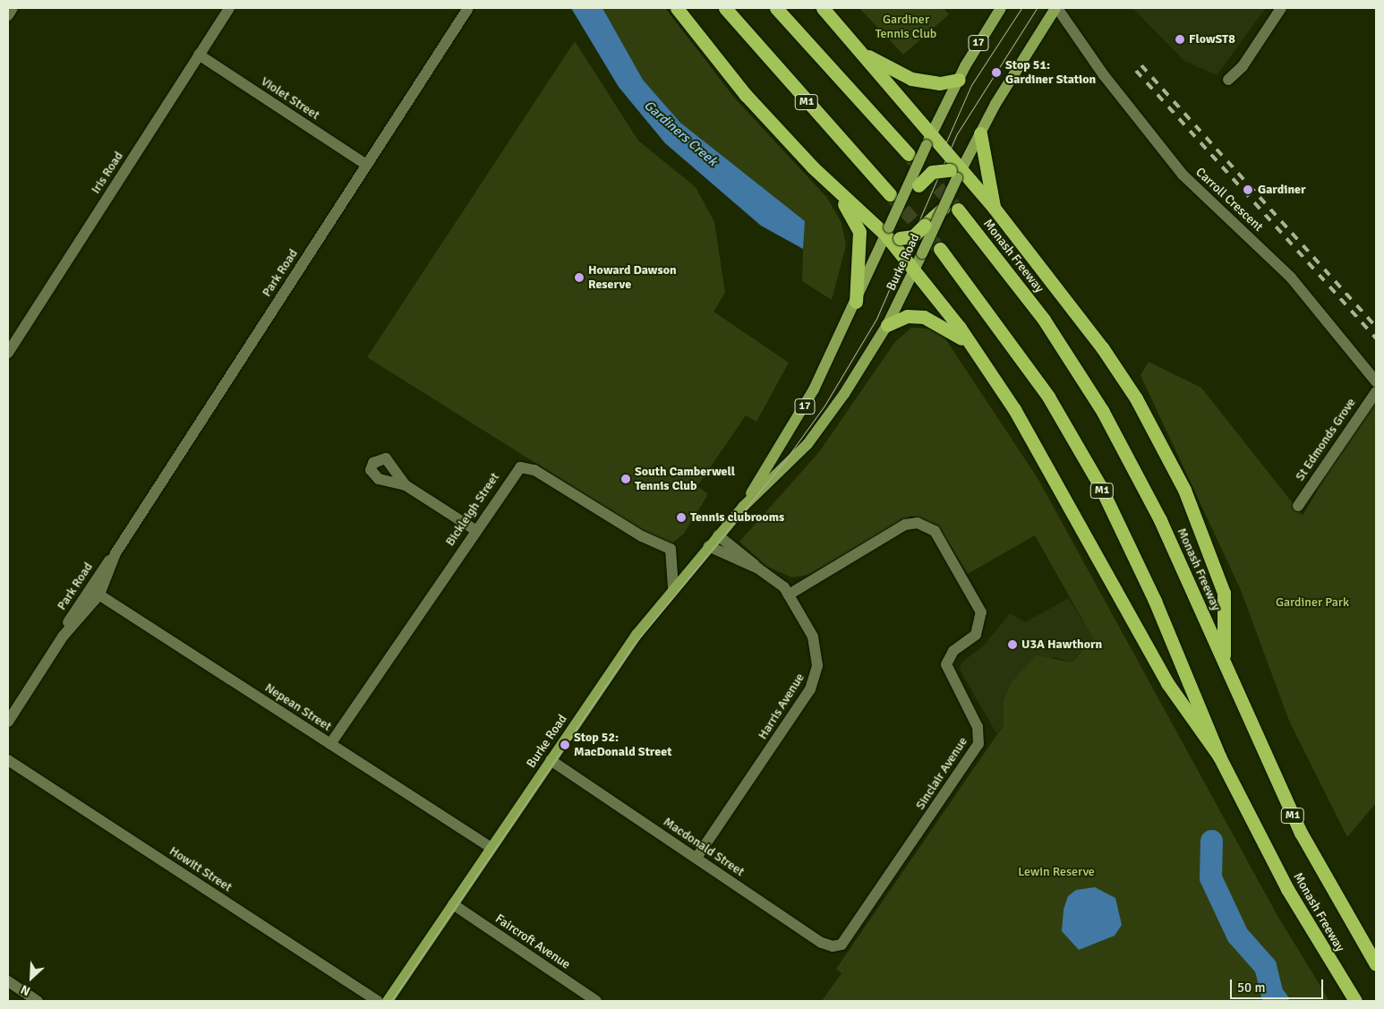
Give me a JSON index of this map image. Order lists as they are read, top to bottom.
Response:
{
  "streets": {
    "highway": ["M1", "Monash Freeway"],
    "main road": ["17", "Burke Road"],
    "street": [
      "Violet Street",
      "Iris Road",
      "Carroll Crescent",
      "Park Road",
      "St Edmonds Grove",
      "Bickleigh Street",
      "Harris Avenue",
      "Nepean Street",
      "Sinclair Avenue",
      "Macdonald Street",
      "Howitt Street",
      "Faircroft Avenue"
    ]
  },
  "crossings": [
    ["Violet Street", "Iris Road"],
    ["Violet Street", "Park Road"],
    ["M1", "Burke Road"],
    ["Carroll Crescent", "Burke Road"],
    ["Burke Road", "Bickleigh Street"],
    ["Burke Road", "Harris Avenue"],
    ["Burke Road", "Nepean Street"],
    ["Burke Road", "Macdonald Street"],
    ["Burke Road", "Faircroft Avenue"],
    ["Park Road", "Nepean Street"],
    ["Bickleigh Street", "Nepean Street"],
    ["Harris Avenue", "Sinclair Avenue"],
    ["Harris Avenue", "Macdonald Street"],
    ["Sinclair Avenue", "Macdonald Street"]
  ],
  "water": ["Gardiners Creek"],
  "parks": ["Gardiner Tennis Club", "Gardiner Park", "Lewin Reserve"],
  "places": [
    "FlowST8",
    "Stop 51: Gardiner Station",
    "Gardiner",
    "Howard Dawson Reserve",
    "South Camberwell Tennis Club",
    "Tennis clubrooms",
    "U3A Hawthorn",
    "Stop 52: MacDonald Street"
  ],
  "scale_bar": "50 m",
  "north": "bottom left"
}
